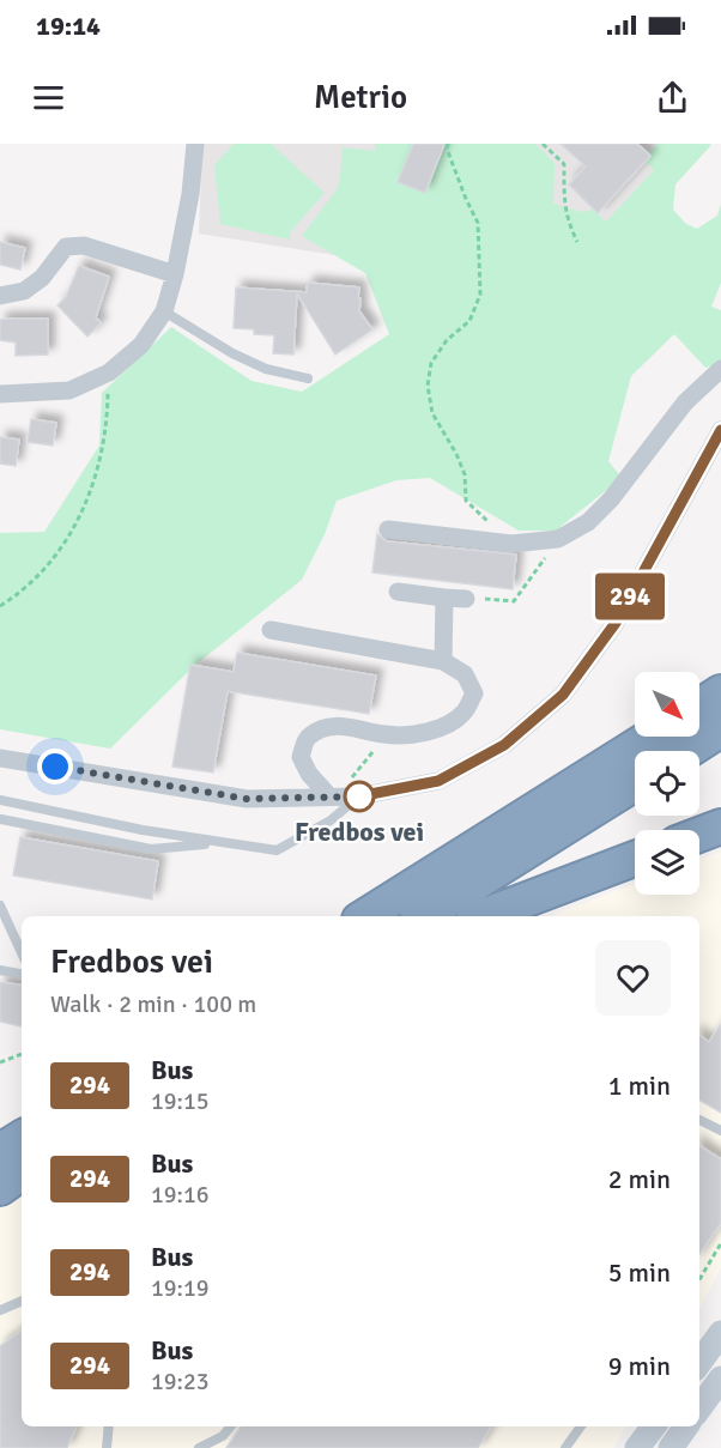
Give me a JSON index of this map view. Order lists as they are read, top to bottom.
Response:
{
  "places": ["Fredbos vei"],
  "lines": ["bus line 294"],
  "north": "bottom right",
  "page": {
    "status": "19:14",
    "header": "Metrio",
    "on_map": "294",
    "heading": ["Fredbos vei", "Walk · 2 min · 100 m"],
    "list": [
      {
        "mark": "294",
        "name": "Bus",
        "note": "19:15",
        "value": "1 min"
      },
      {
        "mark": "294",
        "name": "Bus",
        "note": "19:16",
        "value": "2 min"
      },
      {
        "mark": "294",
        "name": "Bus",
        "note": "19:19",
        "value": "5 min"
      },
      {
        "mark": "294",
        "name": "Bus",
        "note": "19:23",
        "value": "9 min"
      }
    ]
  }
}
